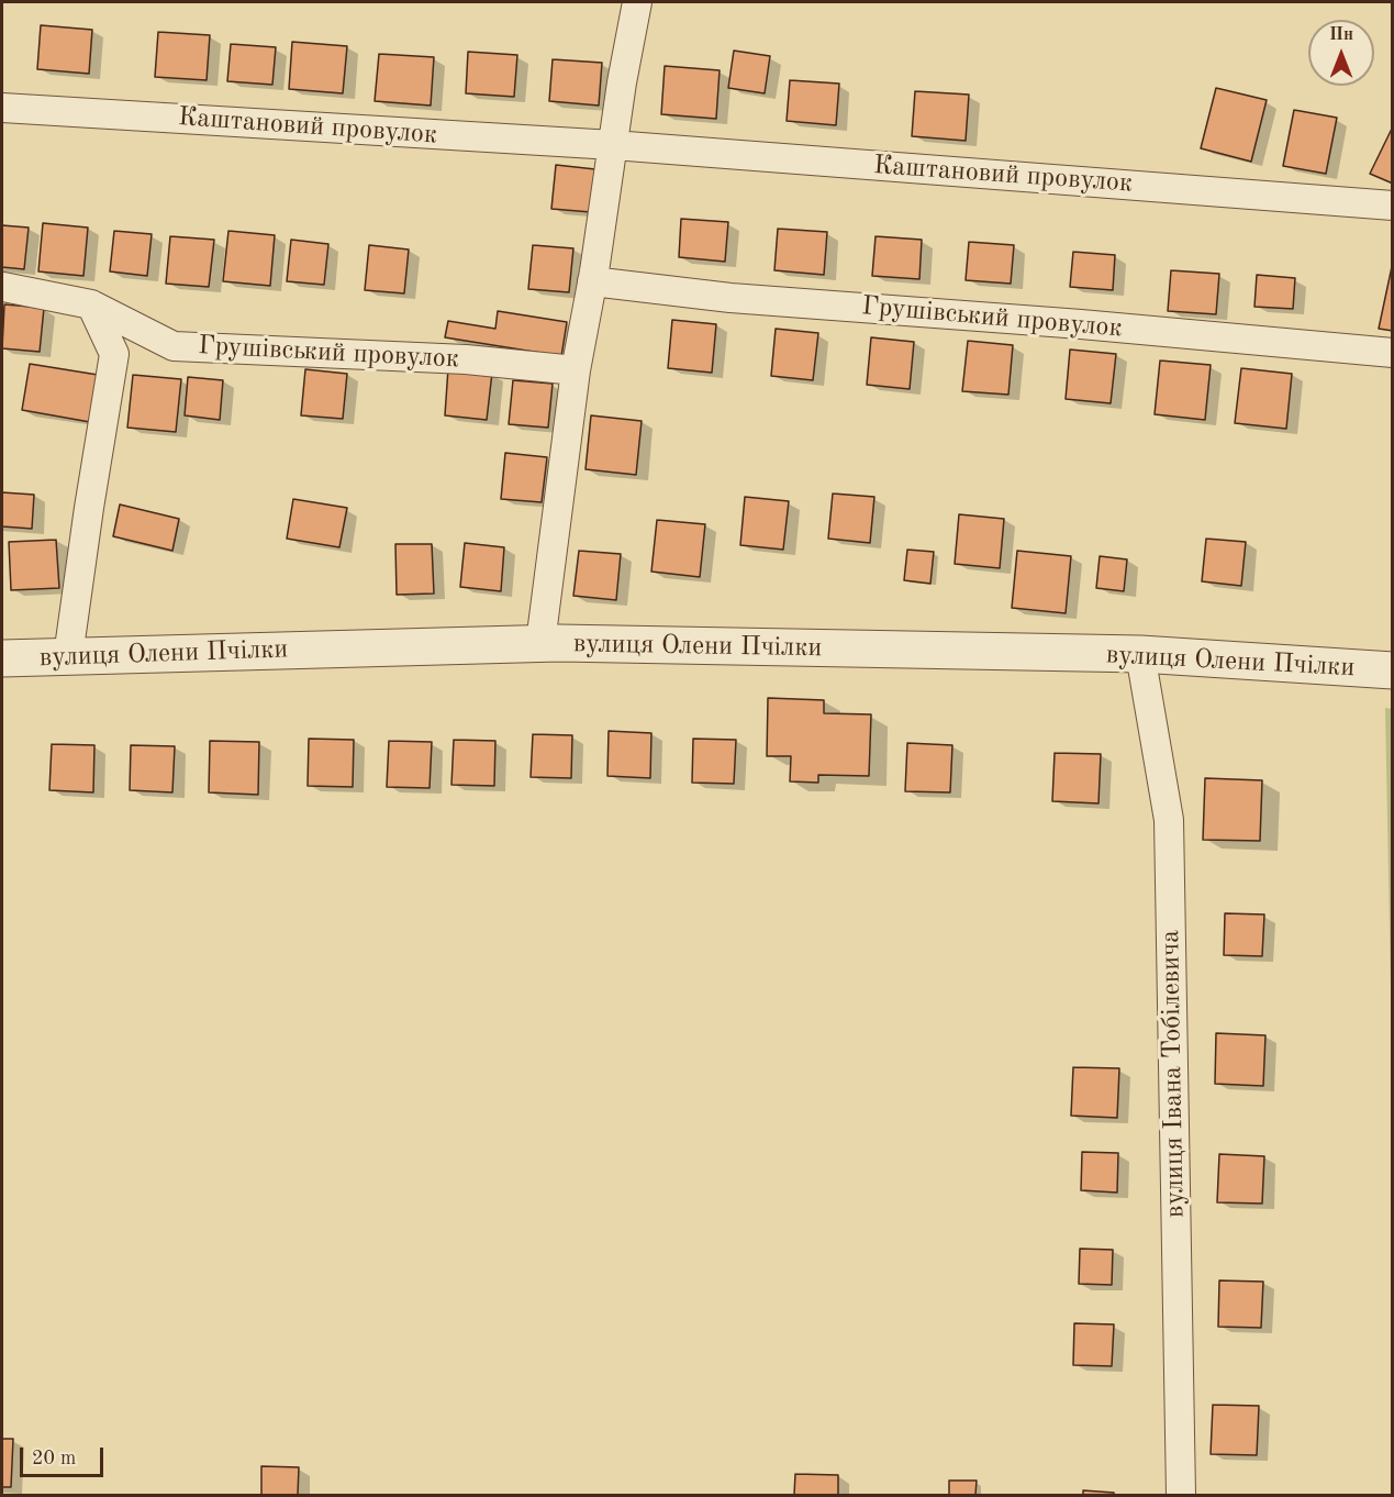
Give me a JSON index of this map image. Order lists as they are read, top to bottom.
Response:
{
  "streets": {
    "street": [
      "Каштановий провулок",
      "Грушівський провулок",
      "вулиця Олени Пчілки",
      "вулиця Івана Тобілевича"
    ]
  },
  "crossings": [
    ["вулиця Олени Пчілки", "вулиця Івана Тобілевича"]
  ],
  "scale_bar": "20 m",
  "north": "top"
}
